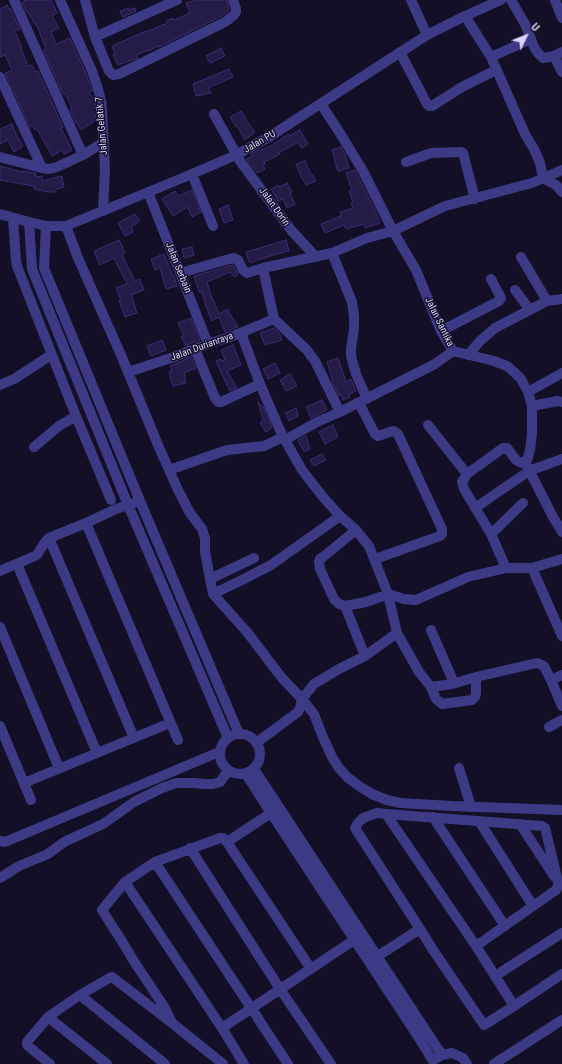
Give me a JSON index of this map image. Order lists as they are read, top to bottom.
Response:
{
  "streets": {
    "street": [
      "Jalan Gelatik 7",
      "Jalan PU",
      "Jalan Dorin",
      "Jalan Serbain",
      "Jalan Santika",
      "Jalan Durianraya"
    ]
  },
  "crossings": [
    ["Jalan Gelatik 7", "Jalan PU"],
    ["Jalan PU", "Jalan Dorin"],
    ["Jalan PU", "Jalan Serbain"],
    ["Jalan PU", "Jalan Santika"],
    ["Jalan Serbain", "Jalan Durianraya"]
  ],
  "north": "top right"
}
